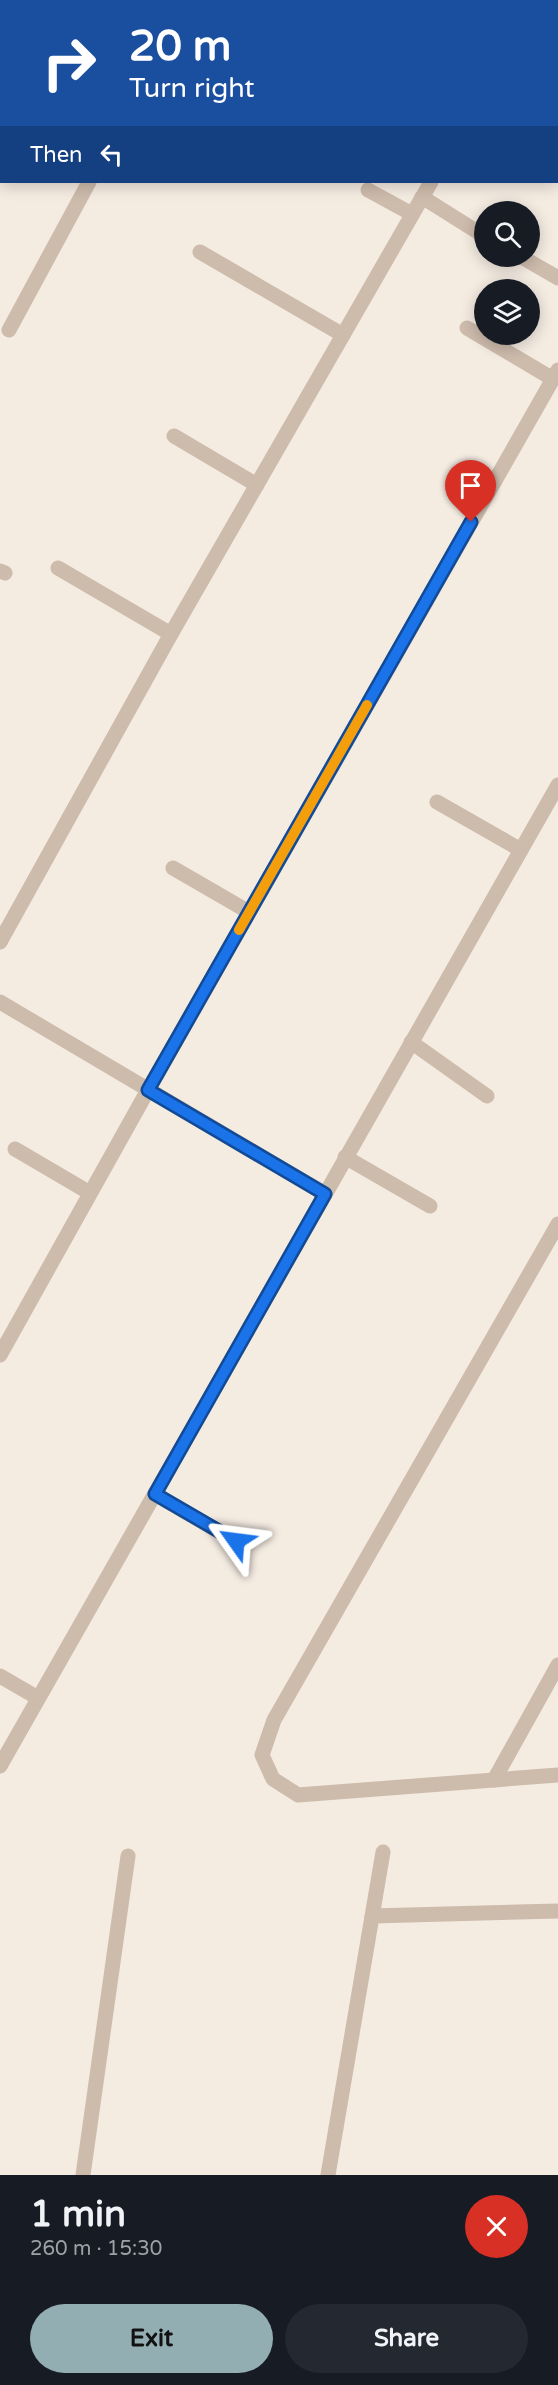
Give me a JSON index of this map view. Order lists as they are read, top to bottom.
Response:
{
  "page": {
    "turn": ["20 m", "Turn right"],
    "then": "Then",
    "heading": ["1 min", "260 m · 15:30"],
    "buttons": ["Exit", "Share"]
  }
}
